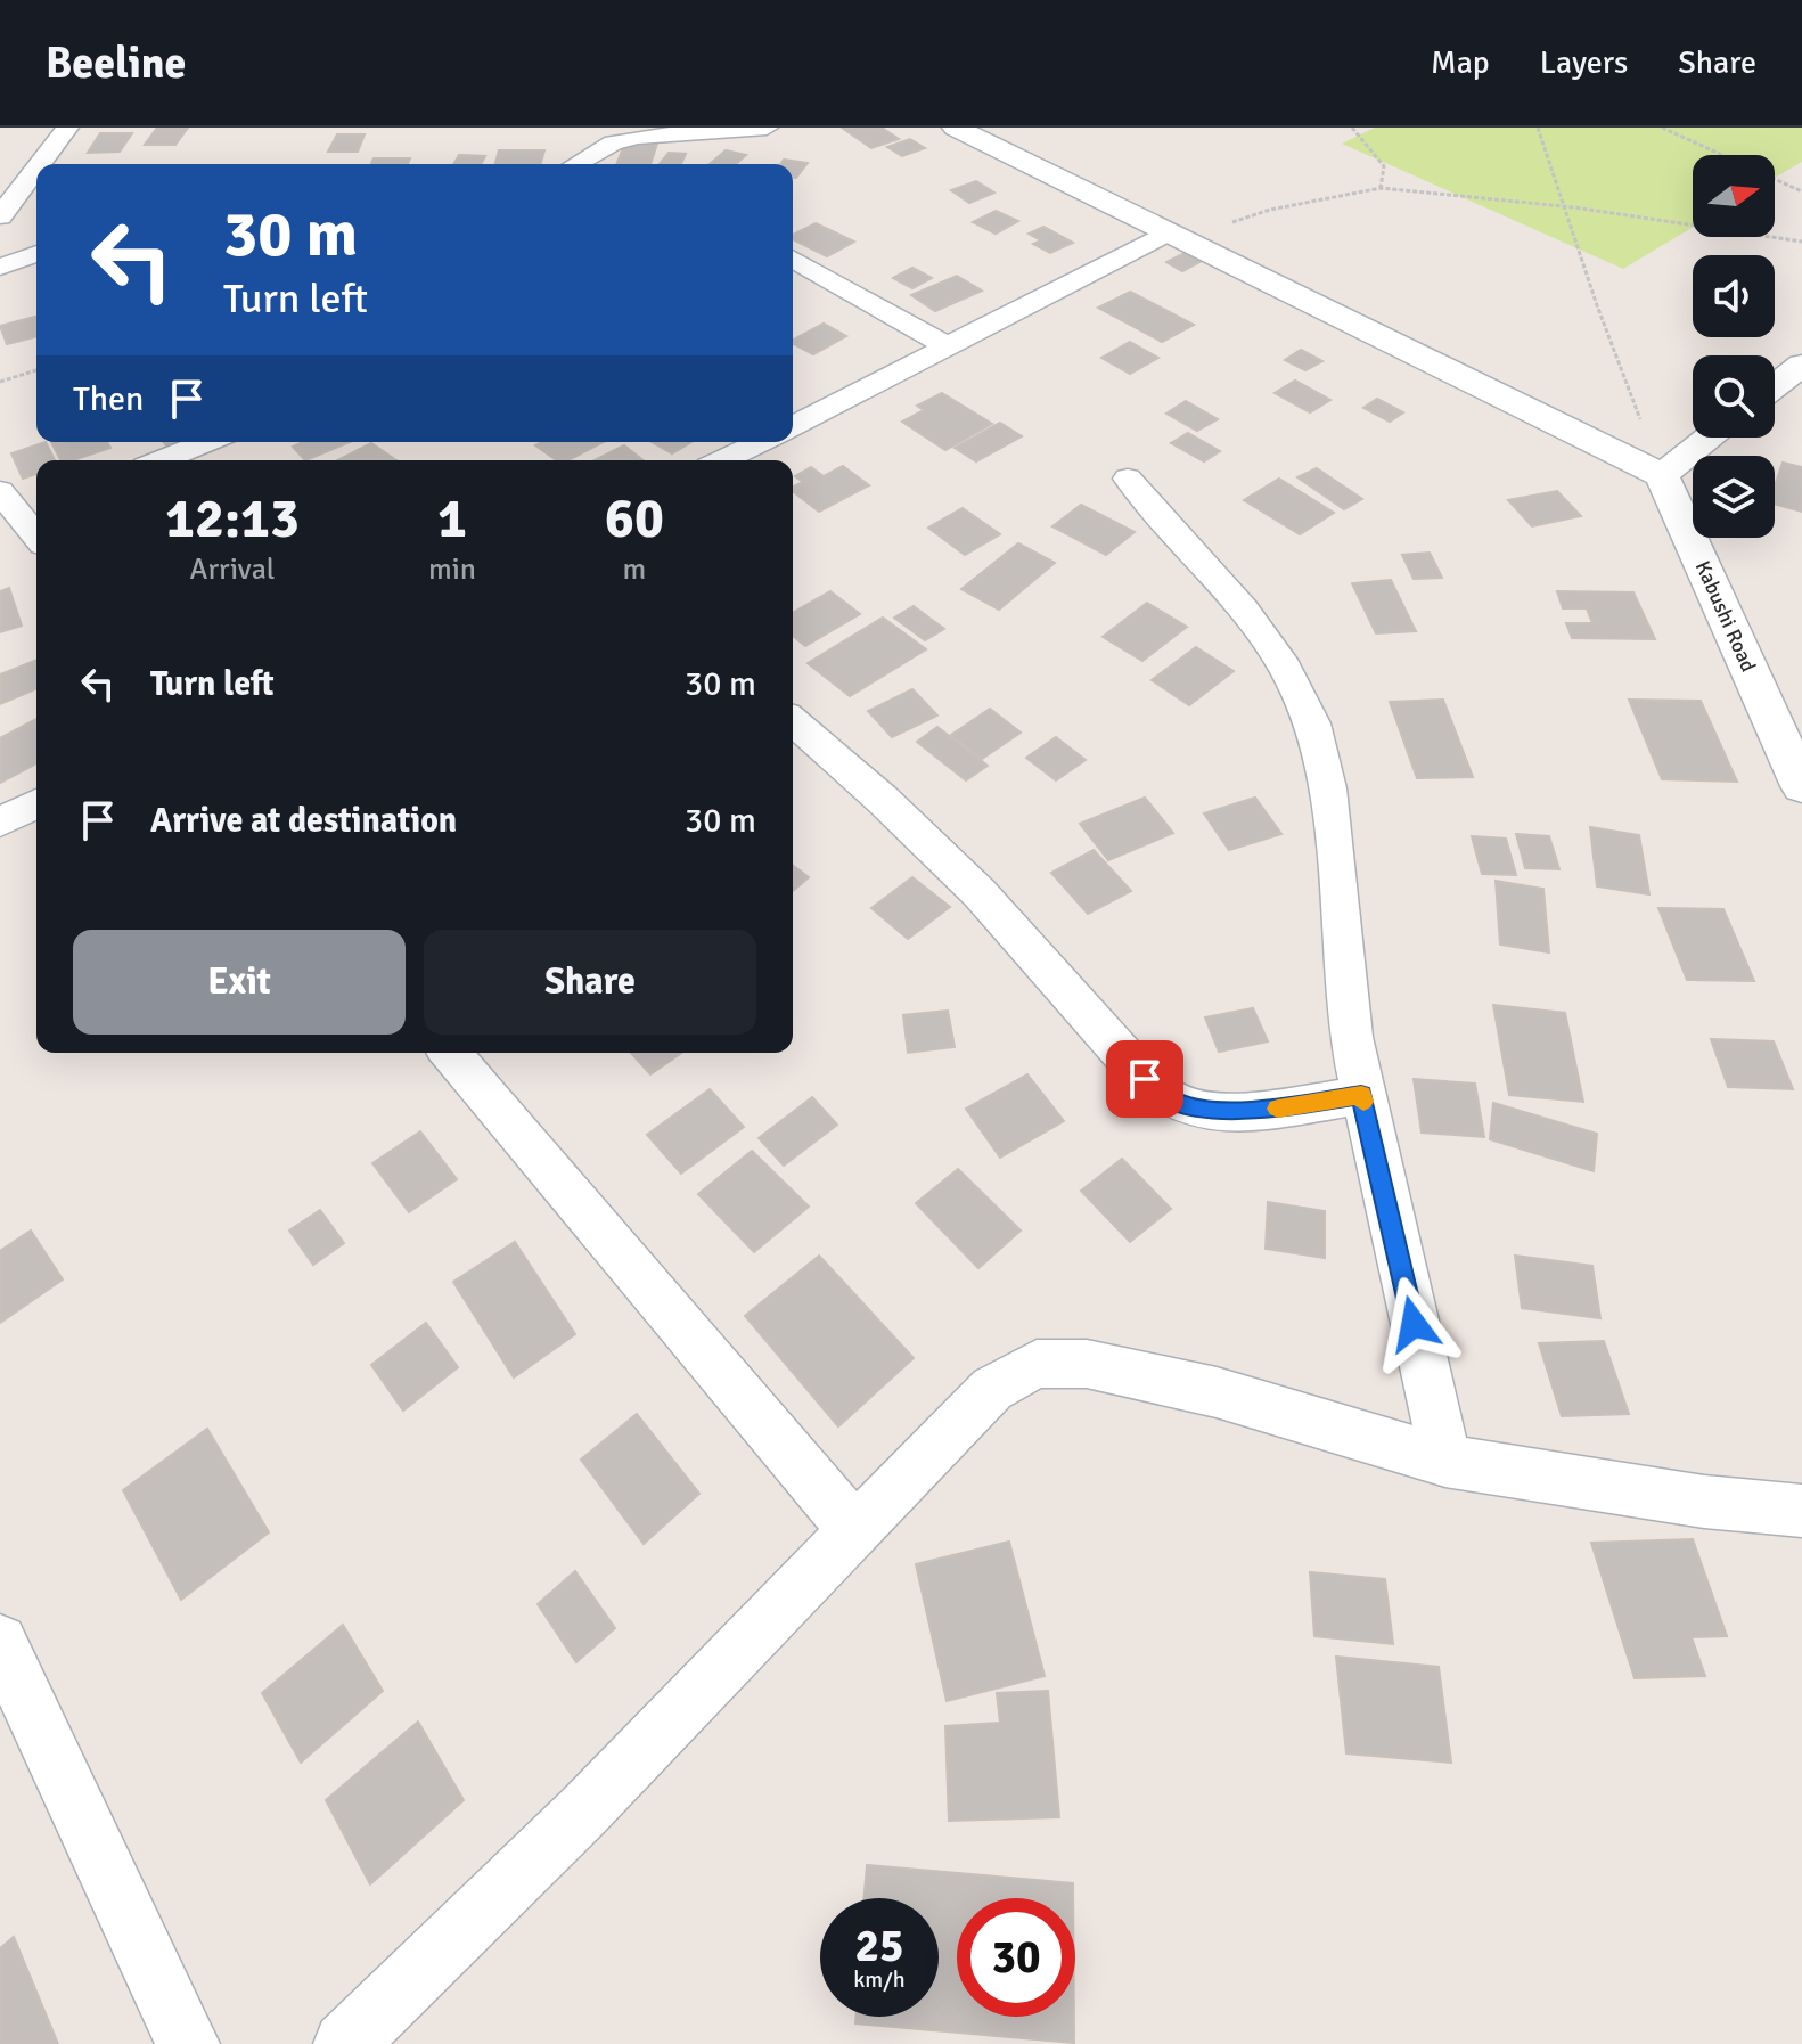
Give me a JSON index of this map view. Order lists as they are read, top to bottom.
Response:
{
  "streets": {
    "main road": ["Kabushi Road"]
  },
  "north": "right",
  "page": {
    "header": "Beeline",
    "nav": ["Map", "Layers", "Share"],
    "turn": ["30 m", "Turn left"],
    "then": "Then",
    "eta": [
      "12:13",
      "Arrival",
      "1",
      "min",
      "60",
      "m"
    ],
    "list": [
      {
        "name": "Turn left",
        "value": "30 m"
      },
      {
        "name": "Arrive at destination",
        "value": "30 m"
      }
    ],
    "buttons": ["Exit", "Share"],
    "speed": "25 km/h",
    "limit": "30"
  }
}
